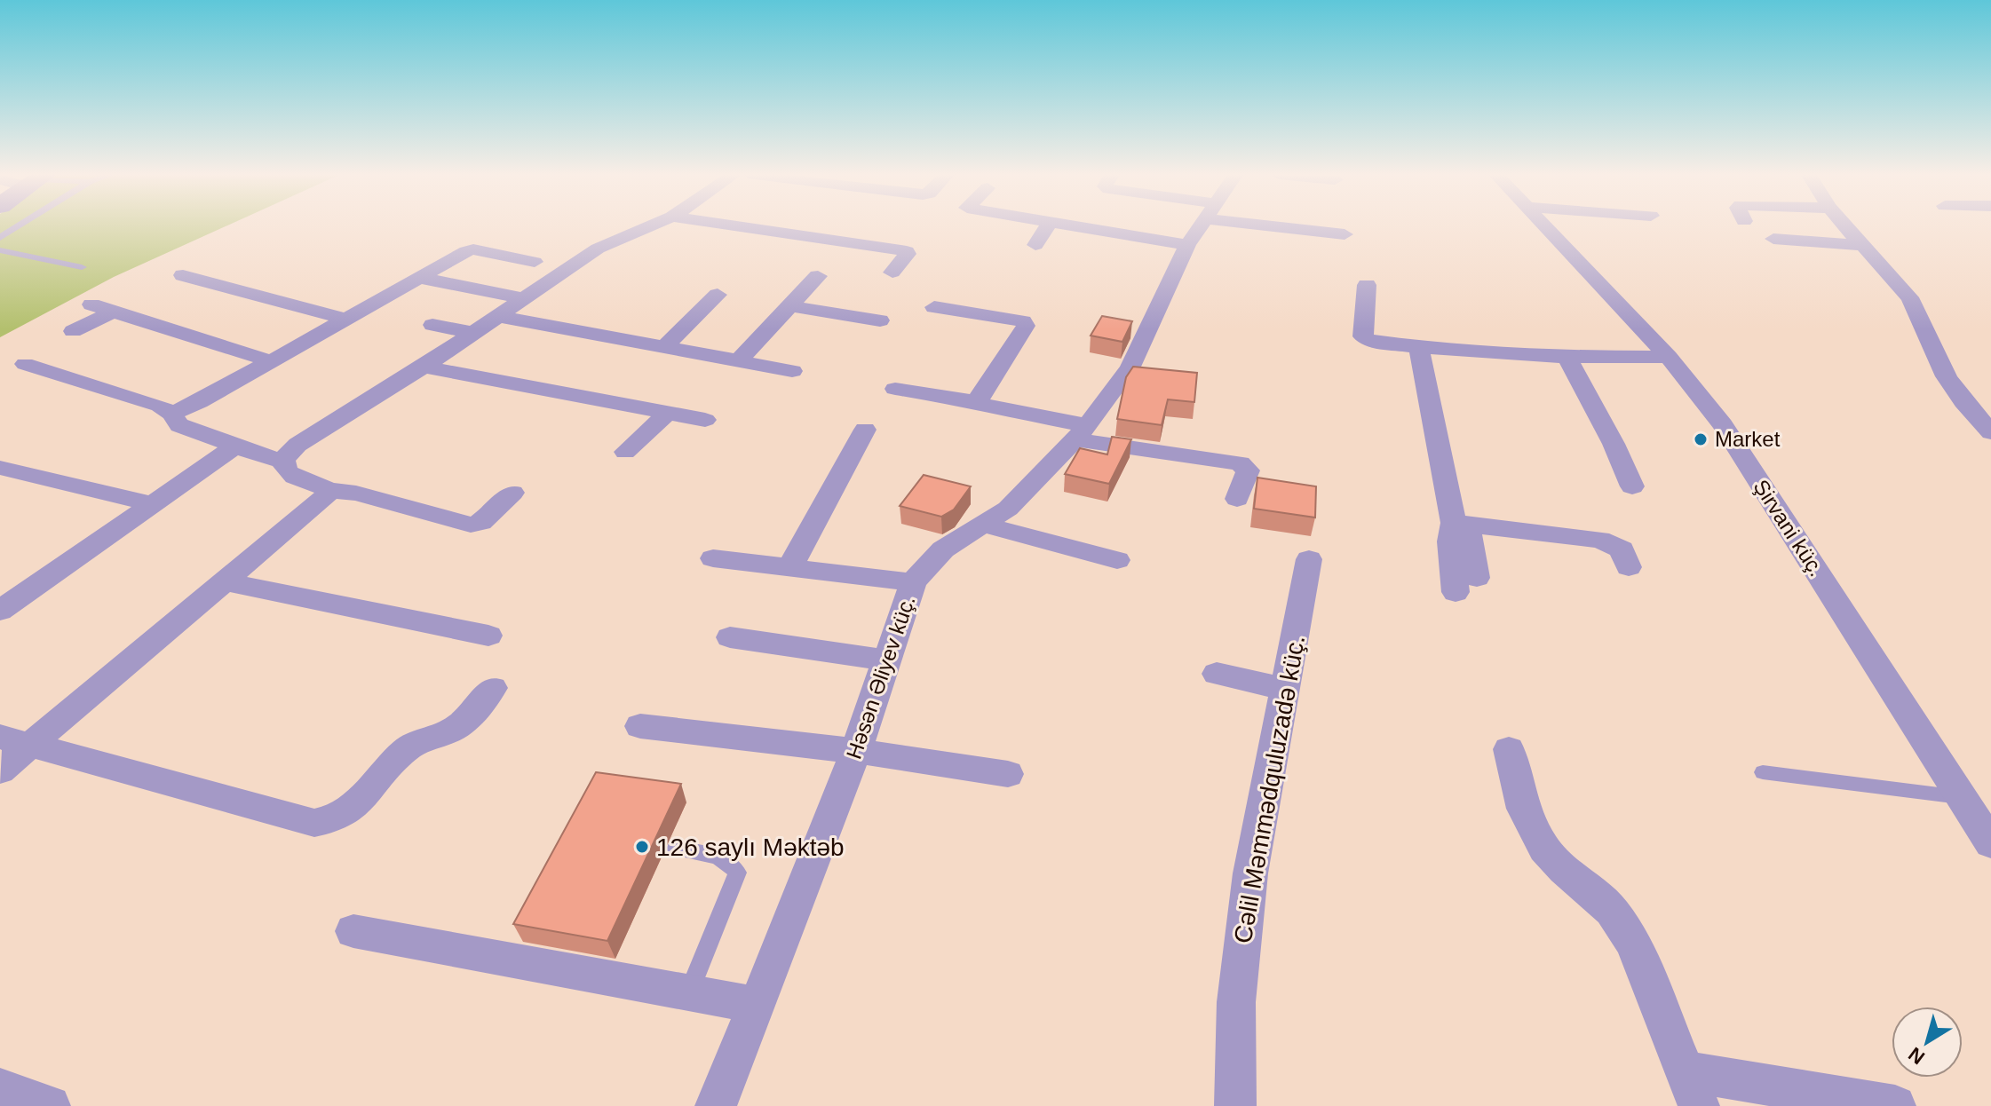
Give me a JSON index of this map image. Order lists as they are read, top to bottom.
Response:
{
  "streets": {
    "street": ["Şirvani küç.", "Həsən Əliyev küç.", "Cəlil Məmmədquluzadə küç."]
  },
  "places": ["Market", "126 saylı Məktəb"],
  "north": "bottom left"
}
